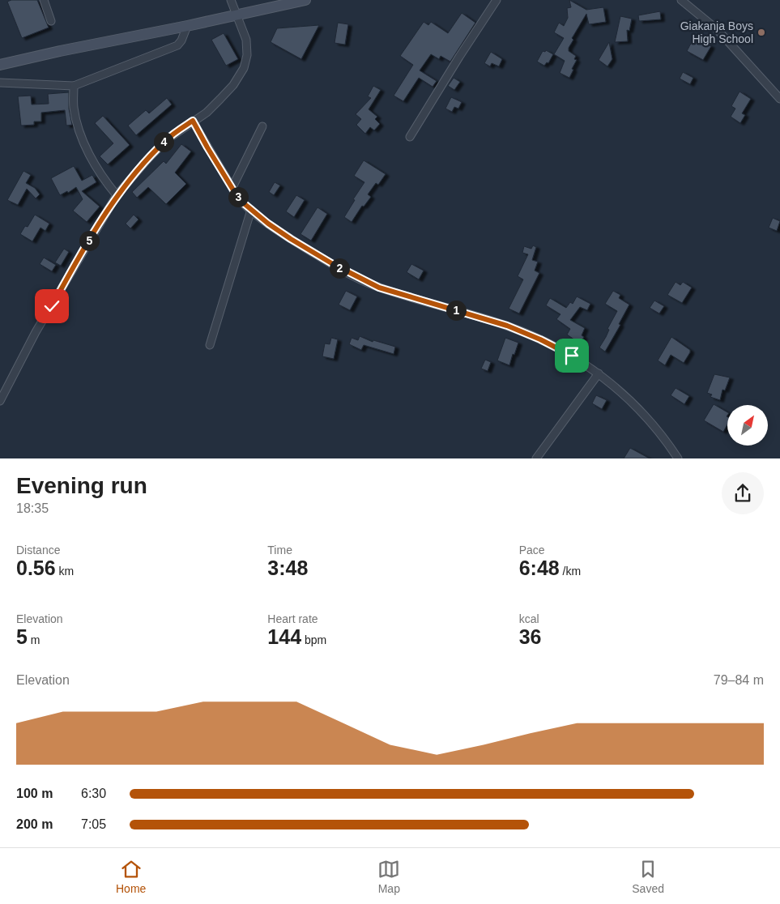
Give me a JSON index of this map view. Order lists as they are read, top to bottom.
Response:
{
  "places": ["Giakanja Boys High School"],
  "north": "top right",
  "page": {
    "pins": [
      "4",
      "3",
      "5",
      "2",
      "1"
    ],
    "heading": ["Evening run", "18:35"],
    "stats": [
      ["Distance", "0.56 km"],
      ["Time", "3:48"],
      ["Pace", "6:48 /km"],
      ["Elevation", "5 m"],
      ["Heart rate", "144 bpm"],
      ["kcal", "36"]
    ],
    "chart": ["Elevation", "79–84 m"],
    "list": [
      {
        "name": "100 m",
        "note": "6:30"
      },
      {
        "name": "200 m",
        "note": "7:05"
      }
    ],
    "tabs": ["Home", "Map", "Saved"]
  }
}
